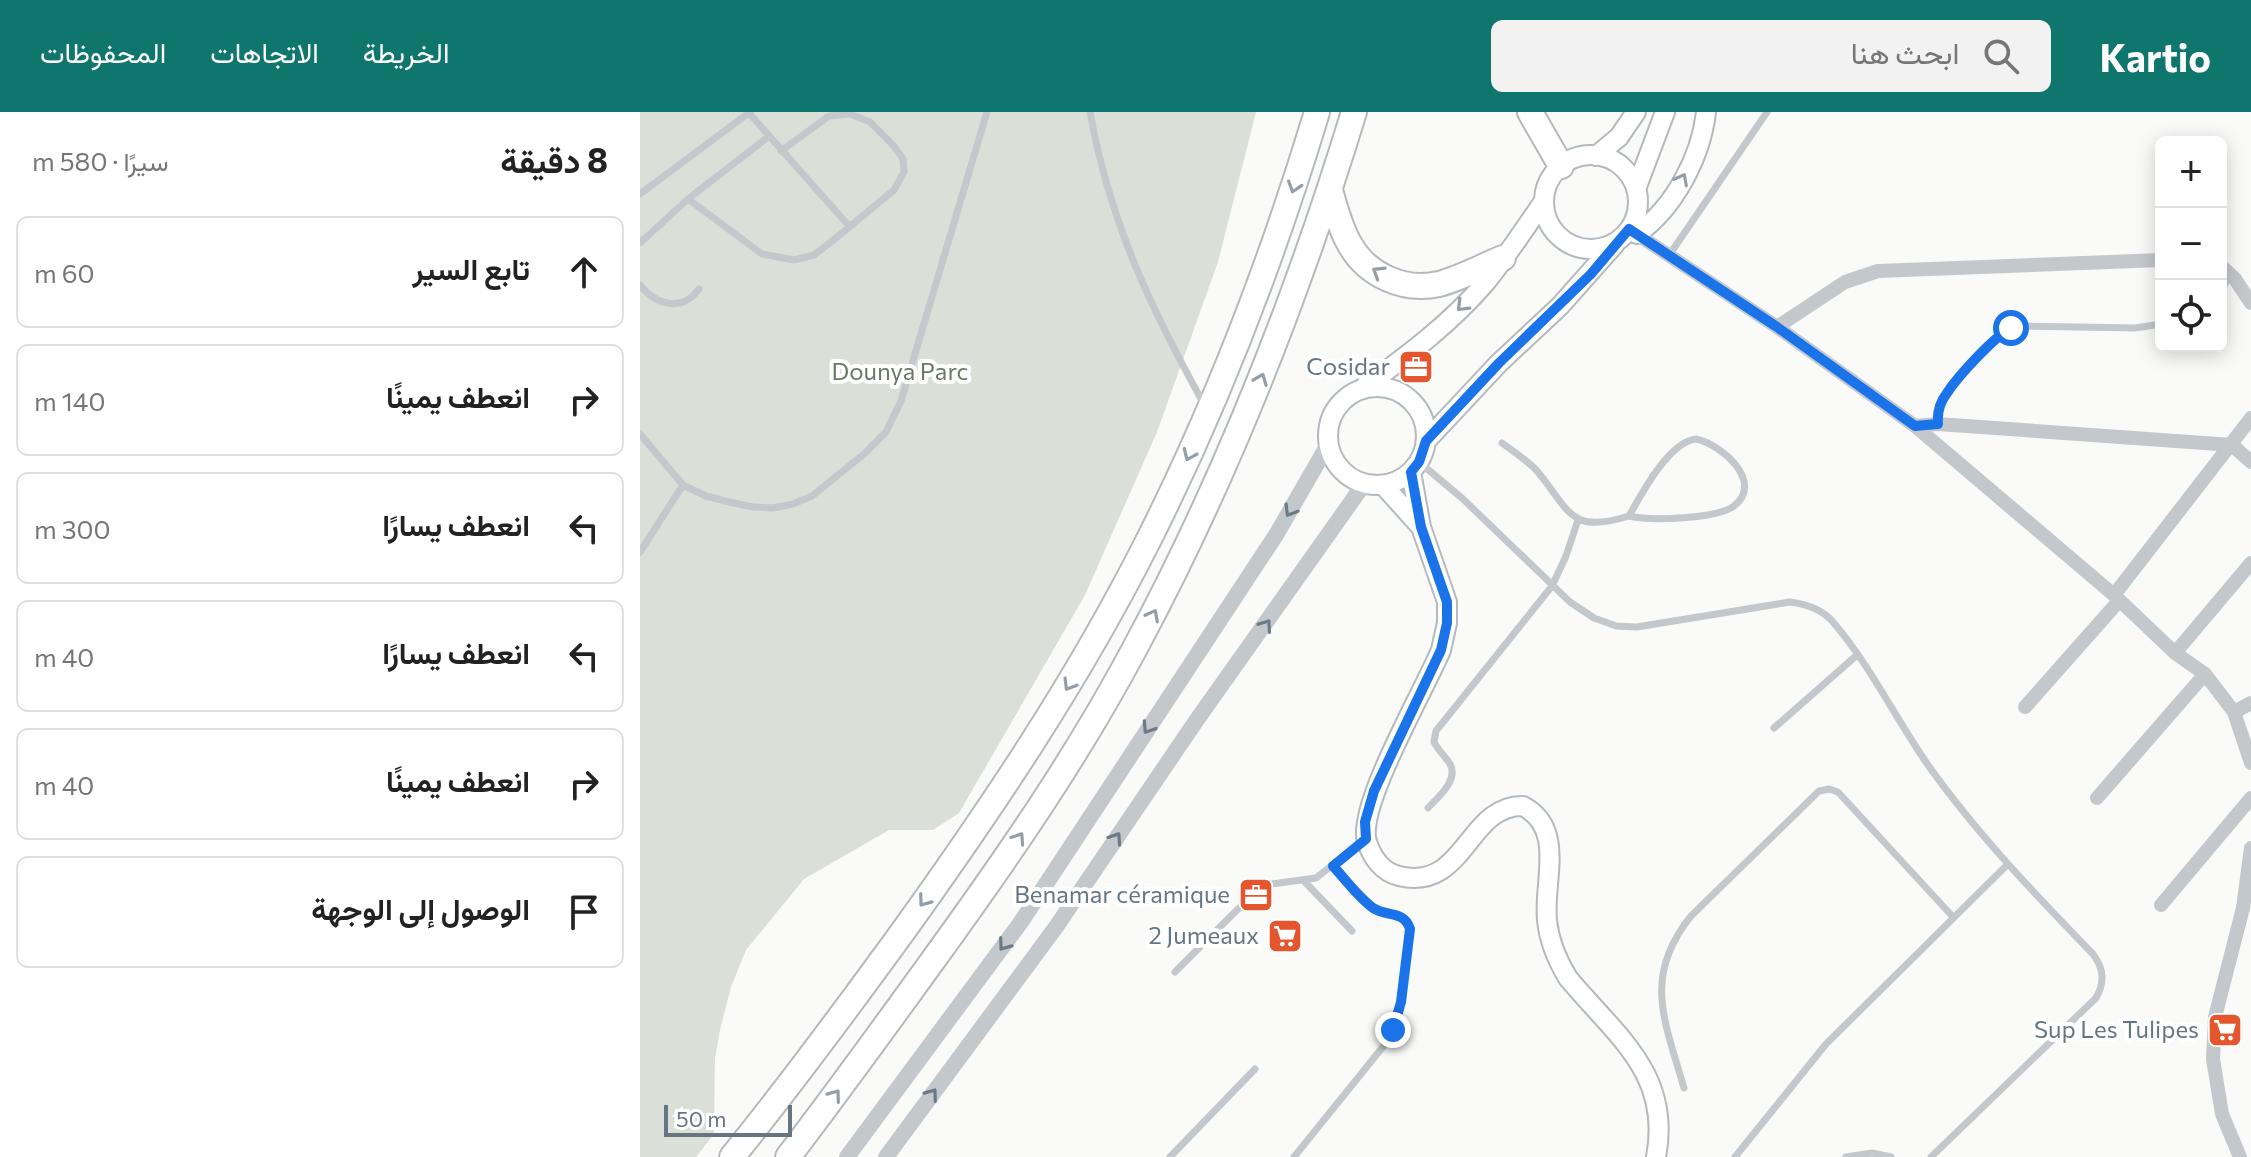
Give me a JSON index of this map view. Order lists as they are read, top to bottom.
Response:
{
  "parks": ["Dounya Parc"],
  "places": {
    "office": ["Cosidar", "Benamar céramique"],
    "supermarket": ["2 Jumeaux", "Sup Les Tulipes"]
  },
  "scale_bar": "50 m",
  "page": {
    "header": "Kartio",
    "search": "ابحث هنا",
    "nav": ["الخريطة", "الاتجاهات", "المحفوظات"],
    "heading": ["8 دقيقة", "سيرًا · 580 m"],
    "map_buttons": ["+", "−"],
    "list": [
      ["تابع السير", "60 m"],
      ["انعطف يمينًا", "140 m"],
      ["انعطف يسارًا", "300 m"],
      ["انعطف يسارًا", "40 m"],
      ["انعطف يمينًا", "40 m"],
      "الوصول إلى الوجهة"
    ],
    "scale": "50 m"
  }
}
